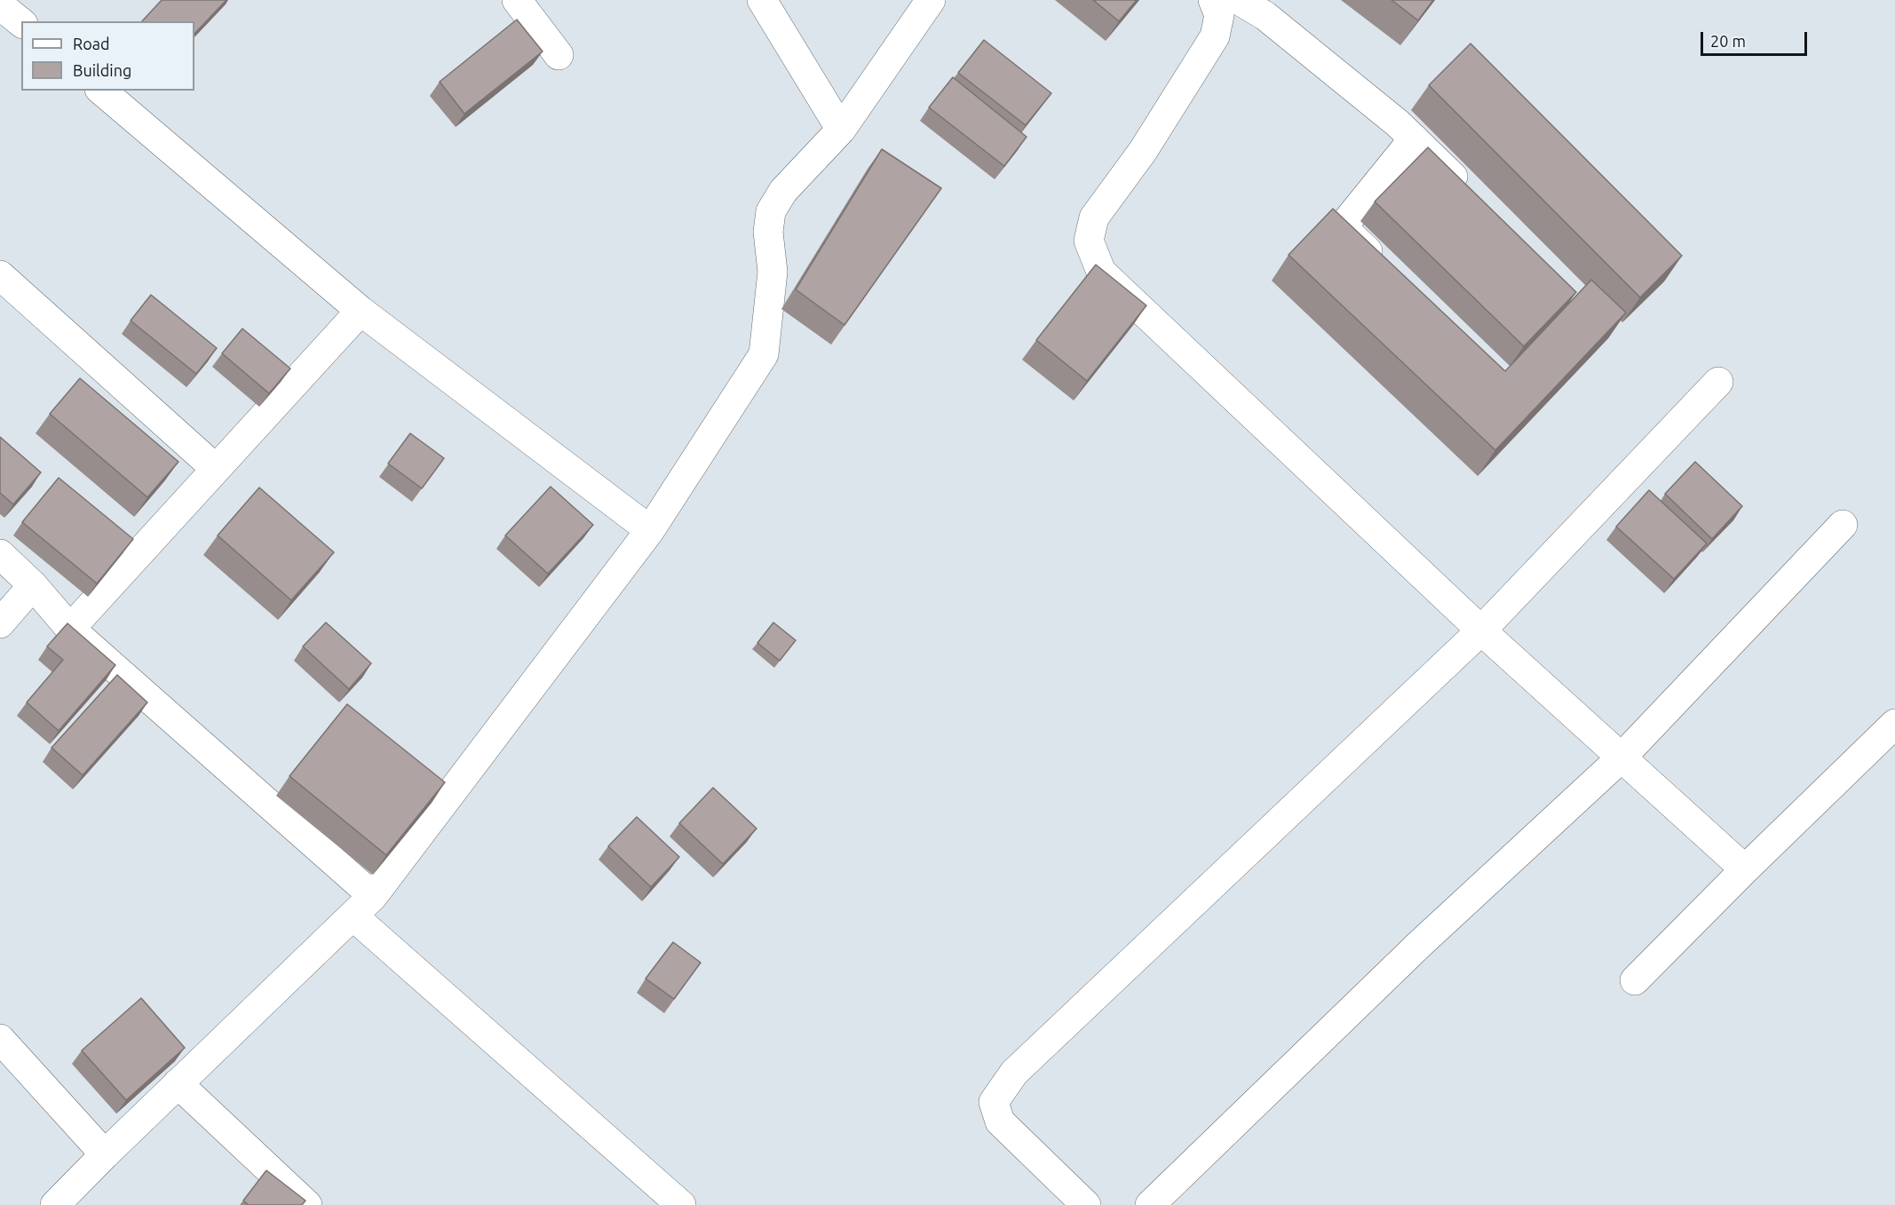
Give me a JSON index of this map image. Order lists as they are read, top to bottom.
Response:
{
  "legend": ["Road", "Building"],
  "scale_bar": "20 m"
}
